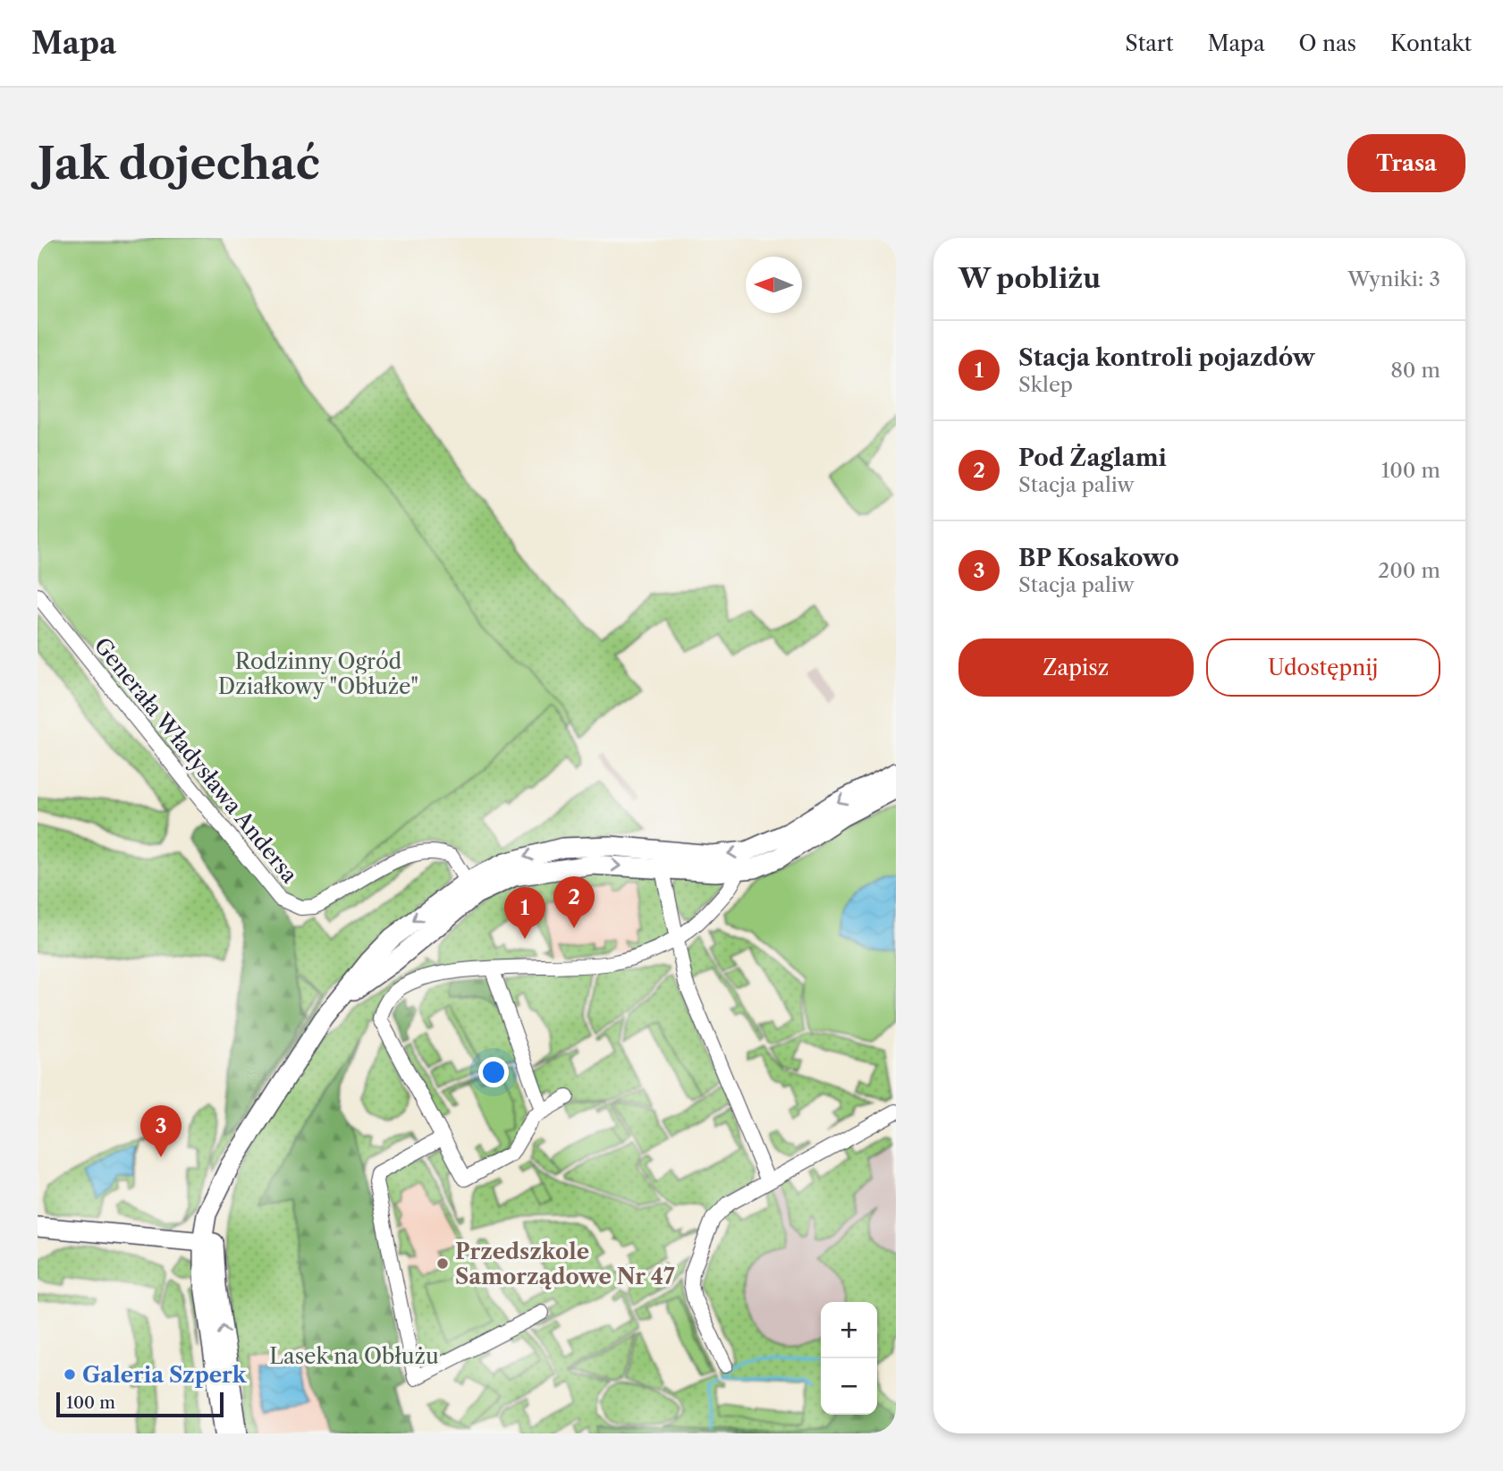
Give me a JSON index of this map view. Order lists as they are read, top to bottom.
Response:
{
  "streets": {
    "street": ["Generała Władysława Andersa"]
  },
  "parks": ["Rodzinny Ogród Działkowy \"Obłuże\"", "Lasek na Obłużu"],
  "places": ["Przedszkole Samorządowe Nr 47", "Galeria Szperk"],
  "scale_bar": "100 m",
  "north": "left",
  "page": {
    "header": "Mapa",
    "nav": [
      "Start",
      "Mapa",
      "O nas",
      "Kontakt"
    ],
    "buttons": [
      "Trasa",
      ["Zapisz", "Udostępnij"]
    ],
    "title": "Jak dojechać",
    "heading": ["W pobliżu", "Wyniki: 3"],
    "list": [
      {
        "mark": "1",
        "name": "Stacja kontroli pojazdów",
        "note": "Sklep",
        "value": "80 m"
      },
      {
        "mark": "2",
        "name": "Pod Żaglami",
        "note": "Stacja paliw",
        "value": "100 m"
      },
      {
        "mark": "3",
        "name": "BP Kosakowo",
        "note": "Stacja paliw",
        "value": "200 m"
      }
    ],
    "pins": ["2", "1", "3"],
    "map_buttons": ["+", "−"],
    "scale": "100 m"
  }
}
